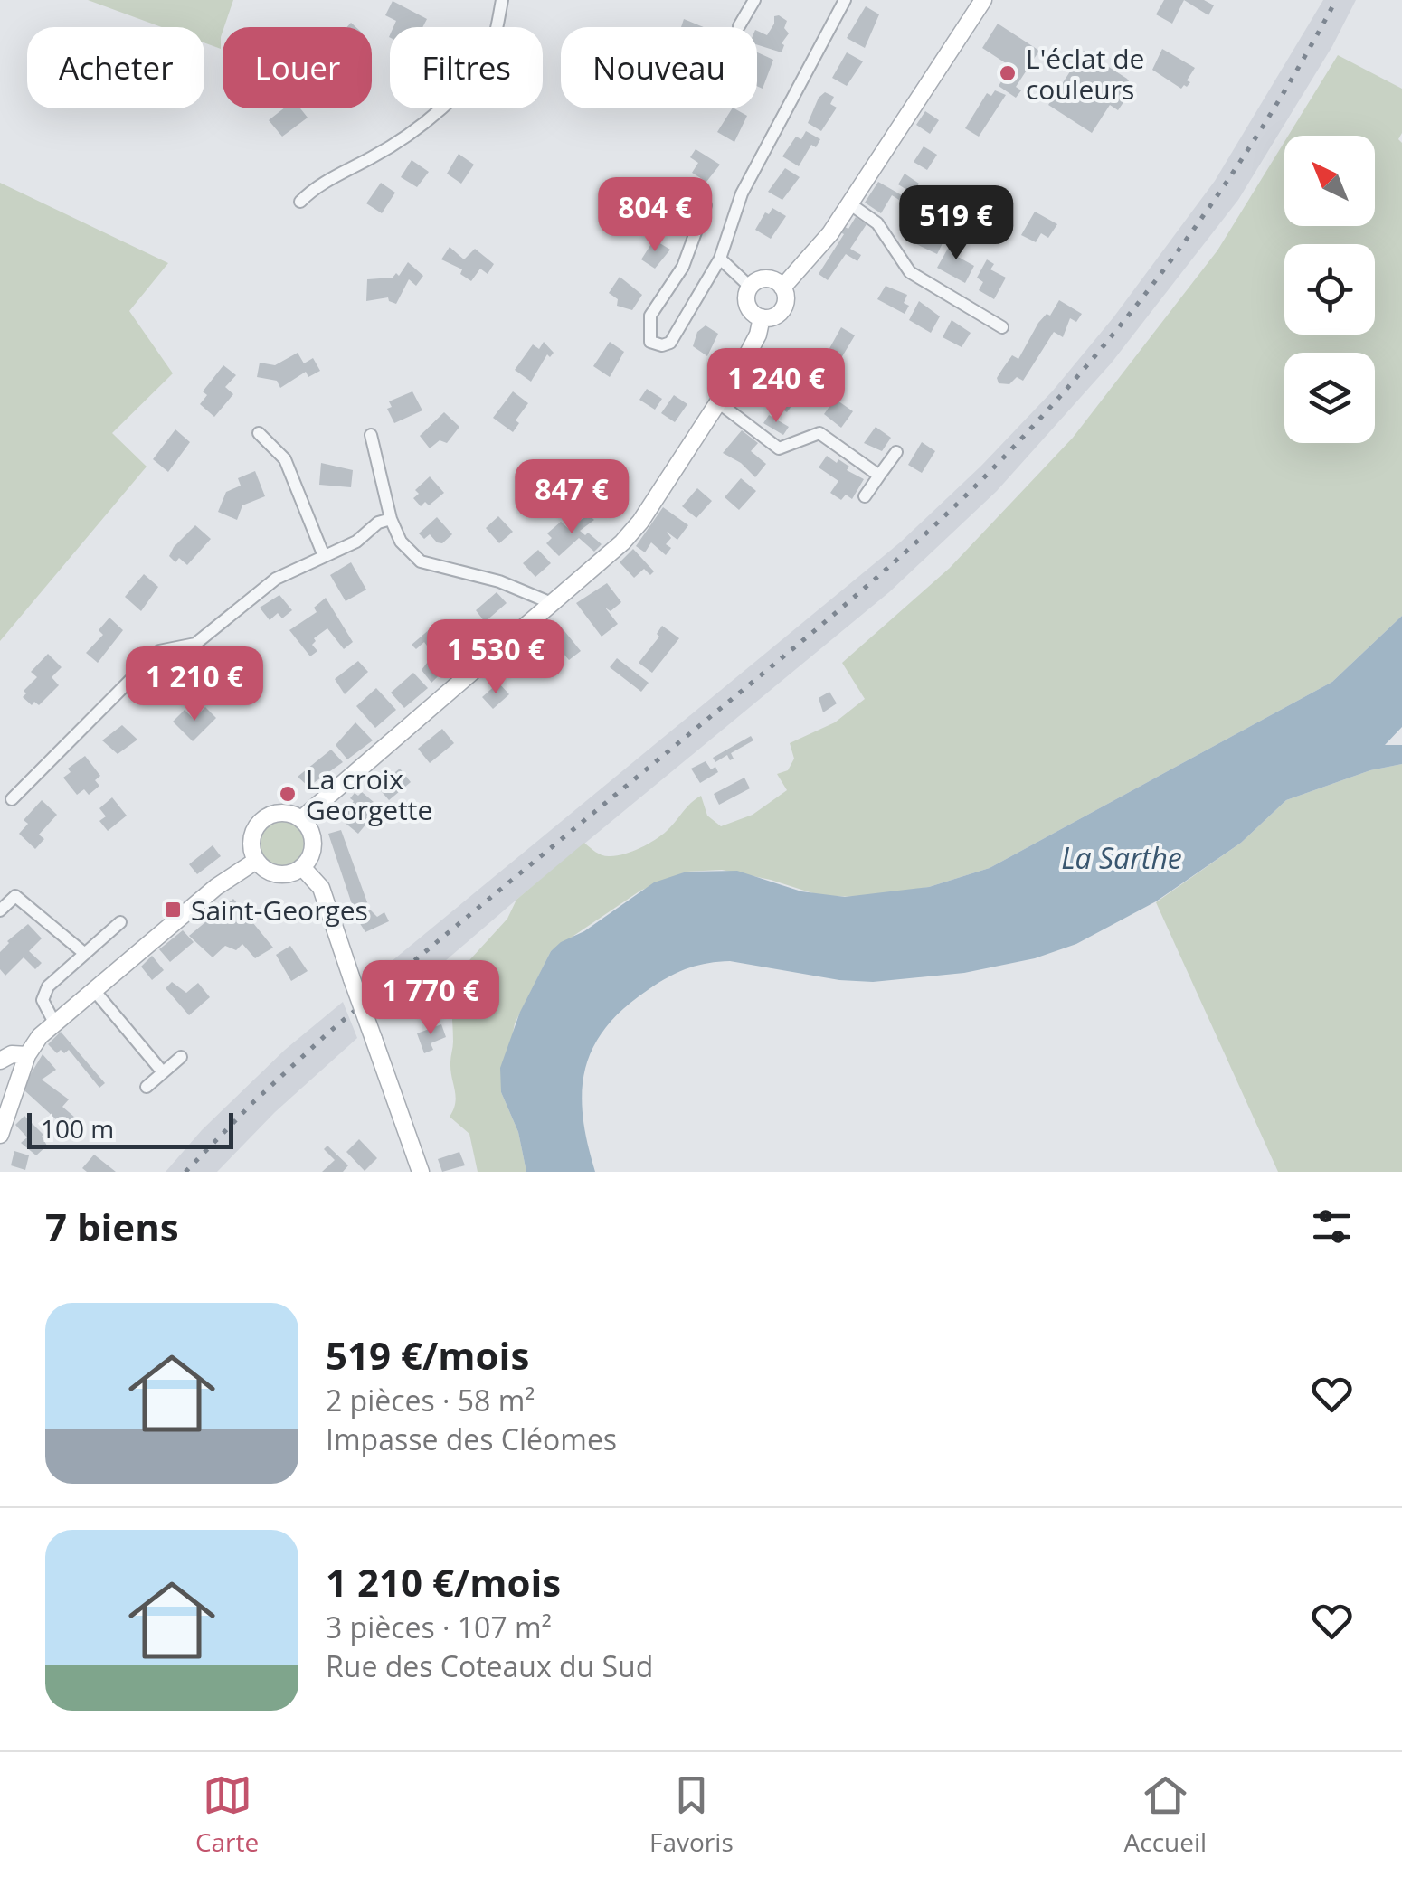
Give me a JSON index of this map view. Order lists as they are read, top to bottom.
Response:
{
  "water": ["La Sarthe"],
  "places": {
    "other": ["L'éclat de couleurs", "La croix Georgette"],
    "transit": ["Saint-Georges"]
  },
  "scale_bar": "100 m",
  "north": "top left",
  "page": {
    "chip": [
      "Acheter",
      "Louer",
      "Filtres",
      "Nouveau"
    ],
    "price": [
      "804 €",
      "519 €",
      "1 240 €",
      "847 €",
      "1 530 €",
      "1 210 €",
      "1 770 €"
    ],
    "scale": "100 m",
    "heading": "7 biens",
    "list": [
      {
        "name": "519 €/mois",
        "note": "2 pièces · 58 m² · Impasse des Cléomes"
      },
      {
        "name": "1 210 €/mois",
        "note": "3 pièces · 107 m² · Rue des Coteaux du Sud"
      }
    ],
    "tabs": ["Carte", "Favoris", "Accueil"]
  }
}
